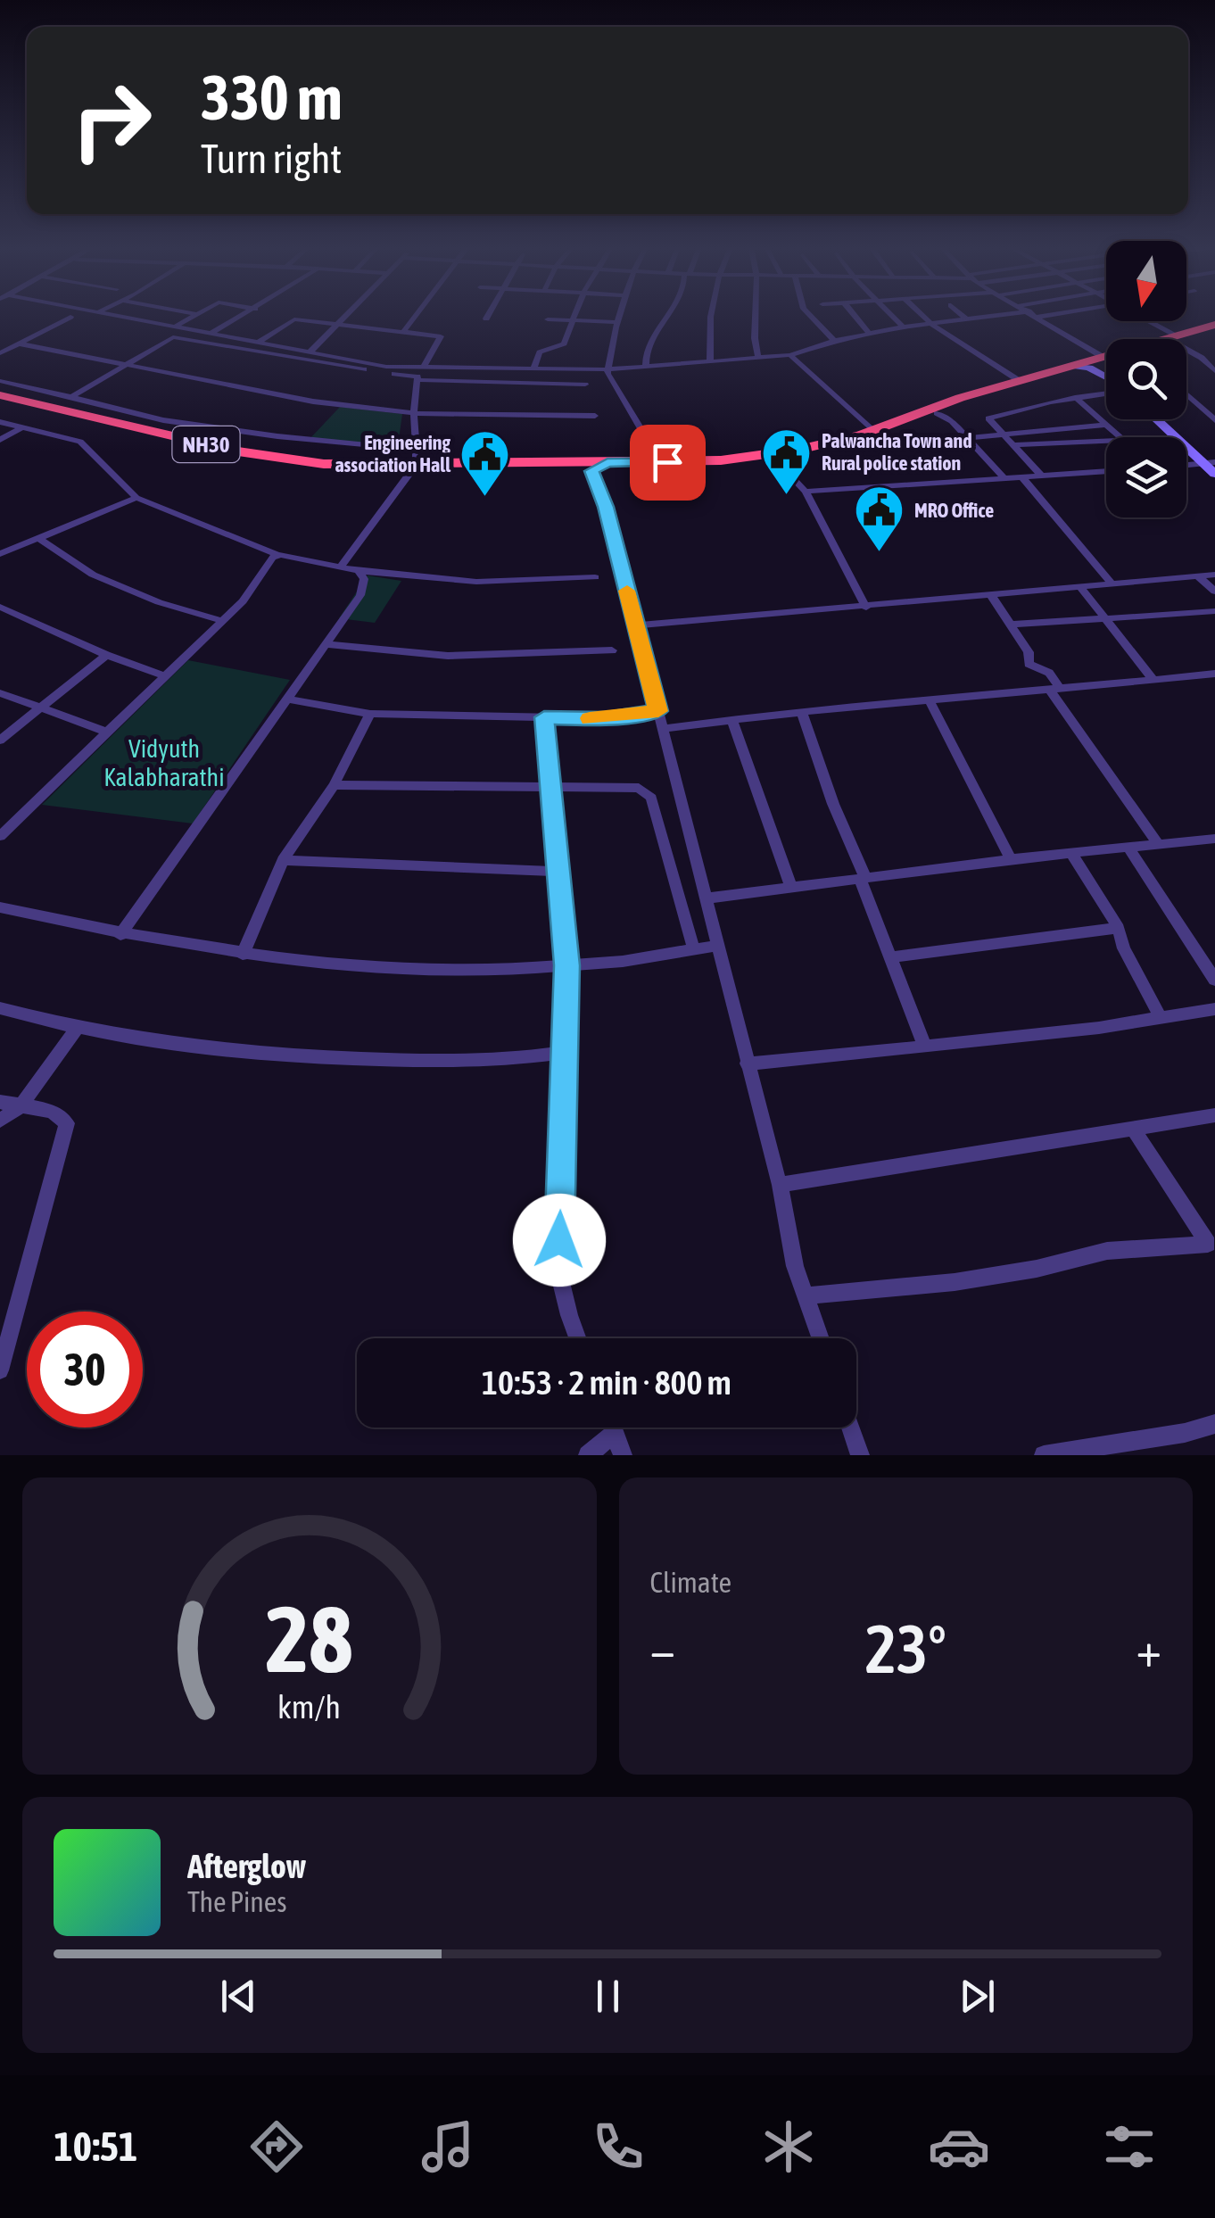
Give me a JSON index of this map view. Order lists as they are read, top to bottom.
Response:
{
  "streets": {
    "highway": ["NH30"]
  },
  "parks": ["Vidyuth Kalabharathi"],
  "places": {
    "public building": ["Palwancha Town and Rural police station", "Engineering association Hall", "MRO Office"]
  },
  "north": "bottom",
  "page": {
    "turn": ["330 m", "Turn right"],
    "limit": "30",
    "trip": "10:53 · 2 min · 800 m",
    "tile": "Climate",
    "heat": ["−", "23°", "+"],
    "song": ["Afterglow", "The Pines"],
    "tabs": "10:51",
    "gauge": ["28", "km/h"]
  }
}
